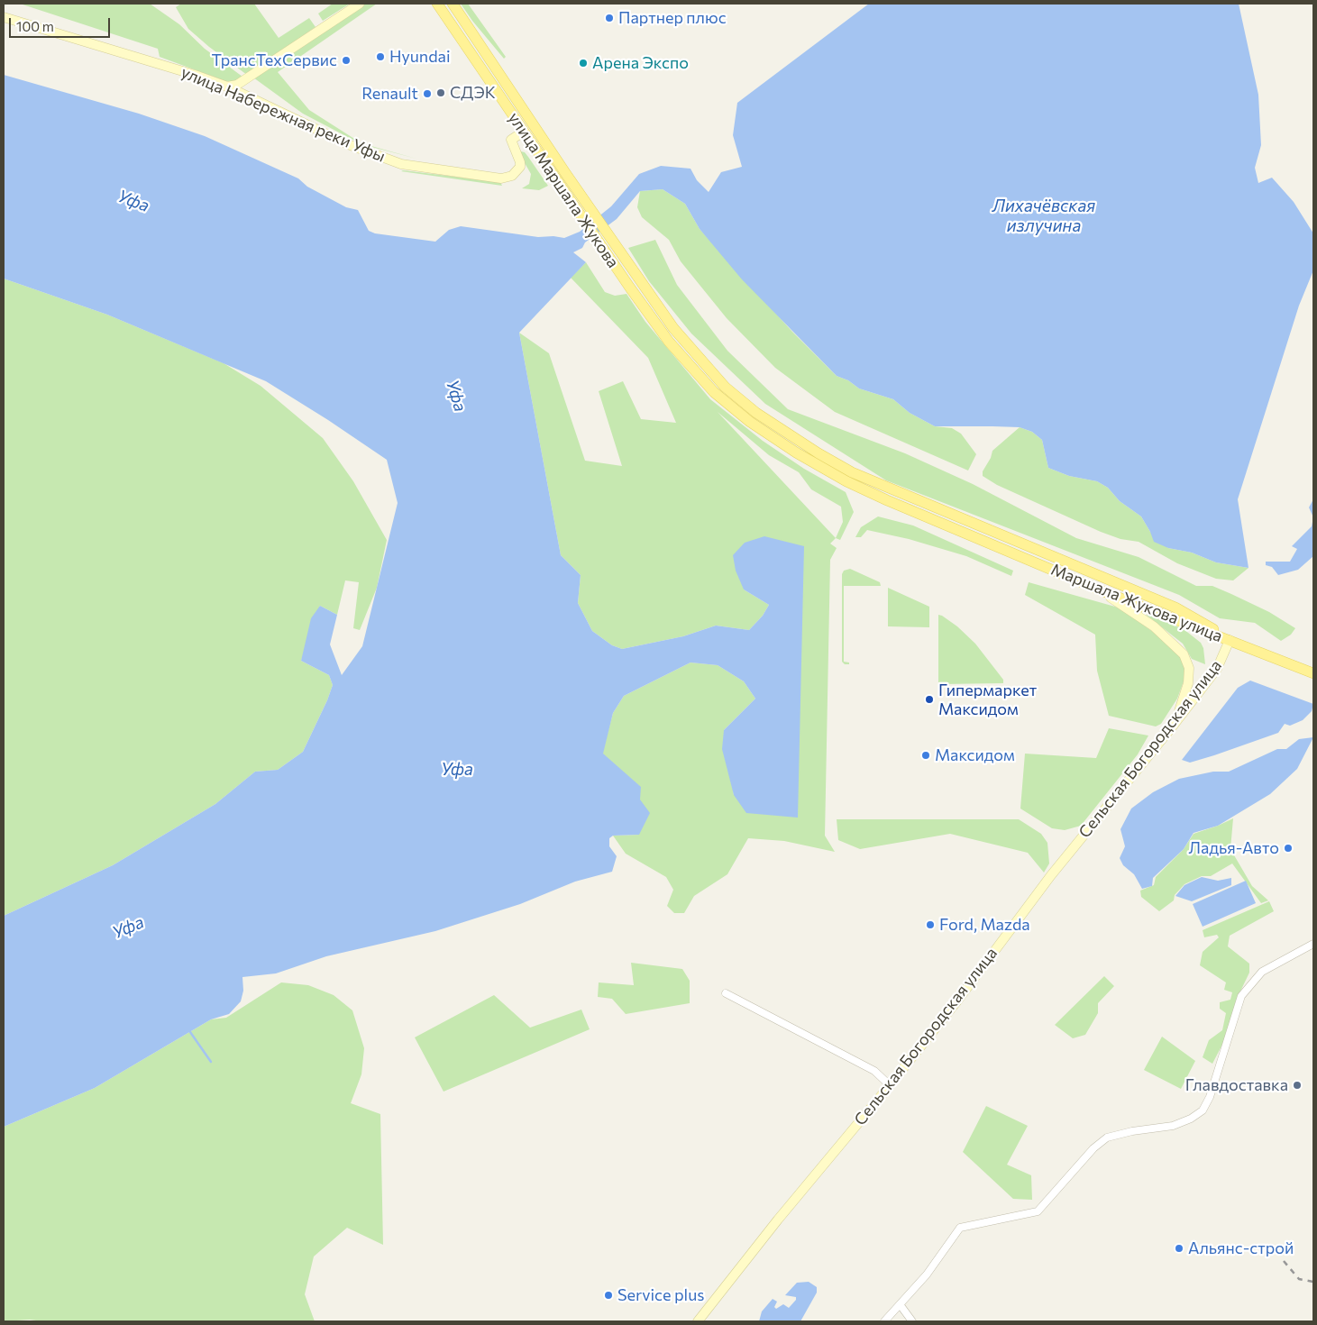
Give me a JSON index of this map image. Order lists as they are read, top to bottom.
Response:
{
  "streets": {
    "main road": [
      "улица Набережная реки Уфы",
      "улица Маршала Жукова",
      "Маршала Жукова улица",
      "Сельская Богородская улица"
    ]
  },
  "crossings": [
    ["улица Набережная реки Уфы", "улица Маршала Жукова"],
    ["улица Маршала Жукова", "Маршала Жукова улица"],
    ["Маршала Жукова улица", "Сельская Богородская улица"]
  ],
  "water": ["Уфа", "Лихачёвская излучина"],
  "places": [
    "Партнер плюс",
    "Hyundai",
    "ТрансТехСервис",
    "Арена Экспо",
    "СДЭК",
    "Renault",
    "Гипермаркет Максидом",
    "Максидом",
    "Ладья-Авто",
    "Ford, Mazda",
    "Главдоставка",
    "Альянс-строй",
    "Service plus"
  ],
  "scale_bar": "100 m"
}
